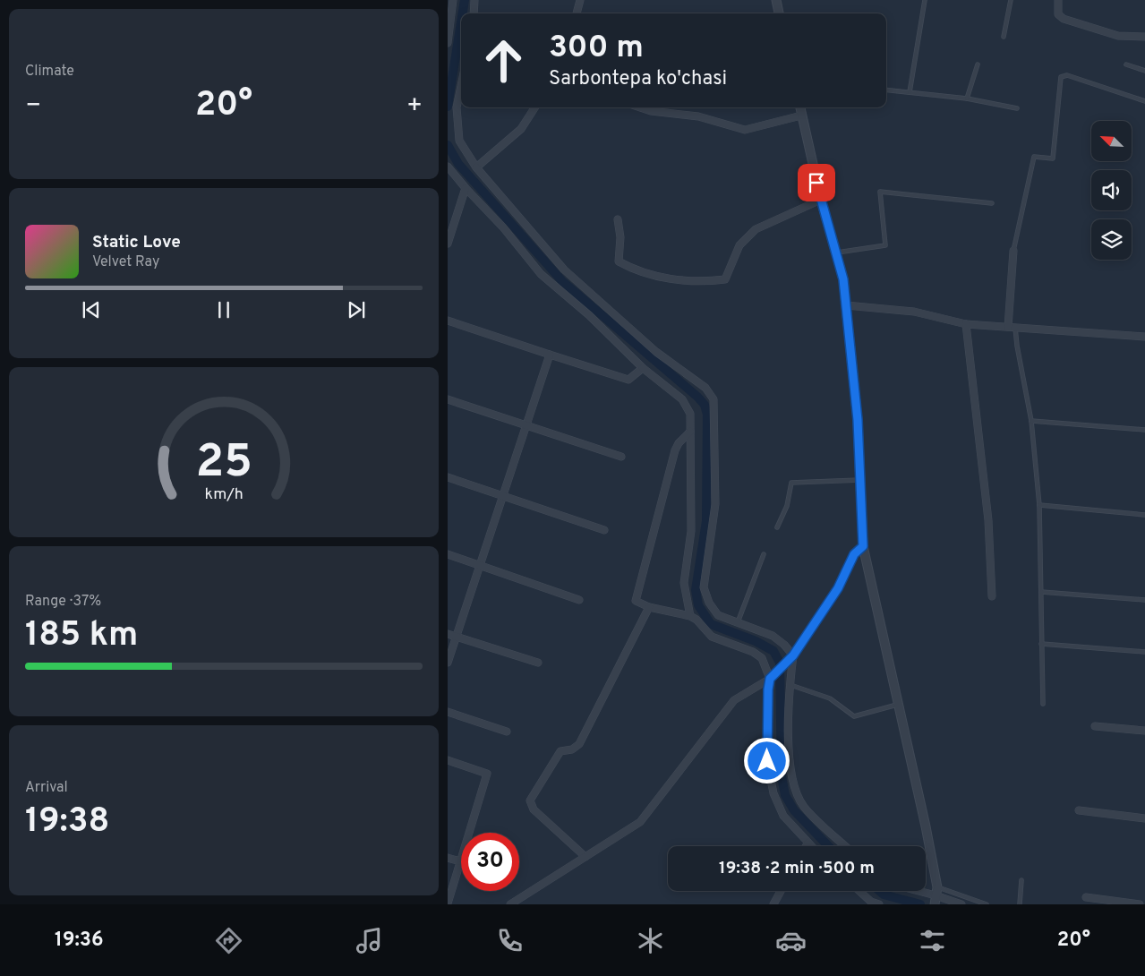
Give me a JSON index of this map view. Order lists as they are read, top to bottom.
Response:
{
  "north": "top left",
  "page": {
    "tile": [
      "Climate",
      ["Range · 37%", "185 km"],
      ["Arrival", "19:38"]
    ],
    "turn": ["300 m", "Sarbontepa ko'chasi"],
    "heat": ["−", "20°", "+"],
    "song": ["Static Love", "Velvet Ray"],
    "limit": "30",
    "trip": "19:38 · 2 min · 500 m",
    "tabs": ["19:36", "20°"],
    "gauge": ["25", "km/h"]
  }
}
